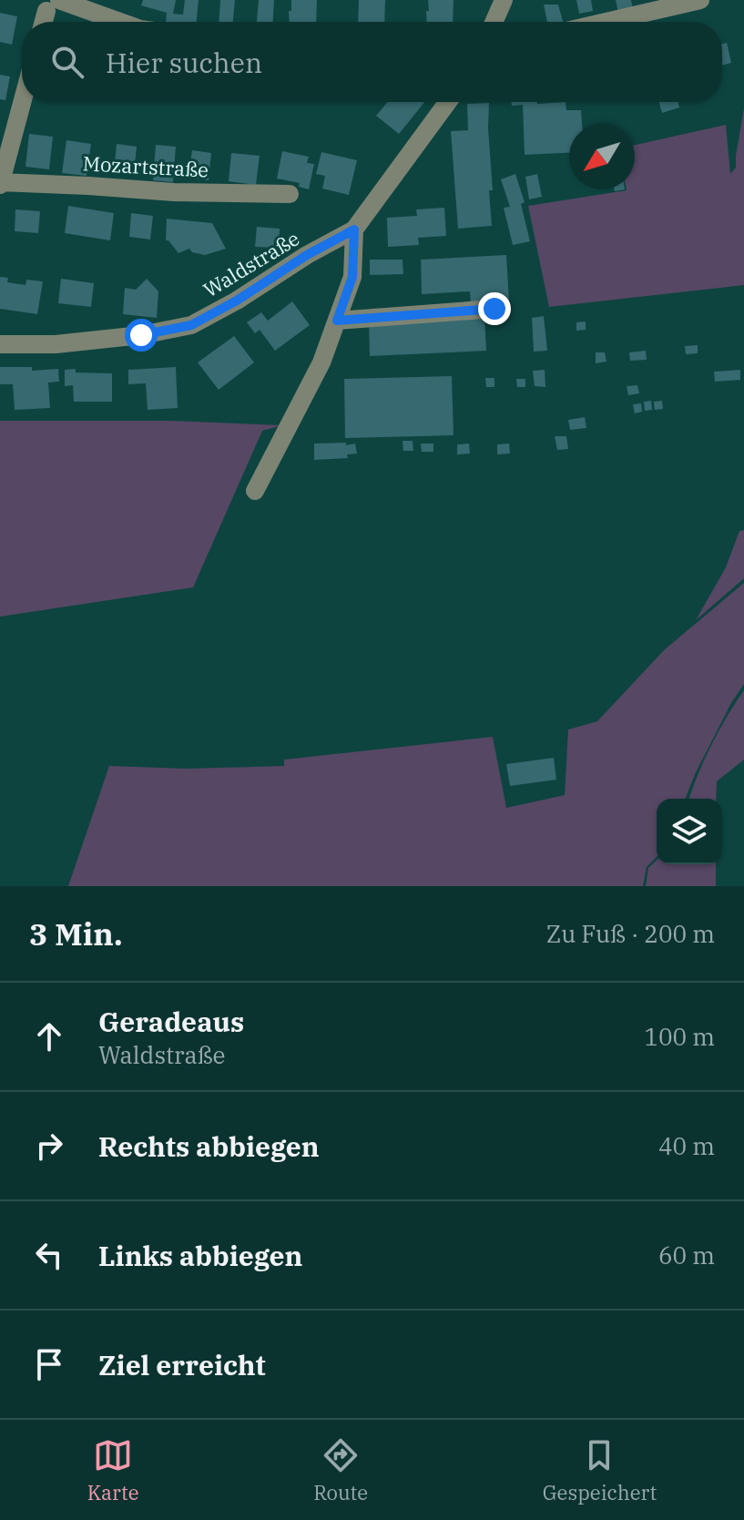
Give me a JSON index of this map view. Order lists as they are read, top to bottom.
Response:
{
  "streets": {
    "street": ["Mozartstraße", "Waldstraße"]
  },
  "north": "bottom left",
  "page": {
    "search": "Hier suchen",
    "heading": ["3 Min.", "Zu Fuß · 200 m"],
    "list": [
      ["Geradeaus", "Waldstraße", "100 m"],
      ["Rechts abbiegen", "40 m"],
      ["Links abbiegen", "60 m"],
      "Ziel erreicht"
    ],
    "nav": ["Karte", "Route", "Gespeichert"]
  }
}
